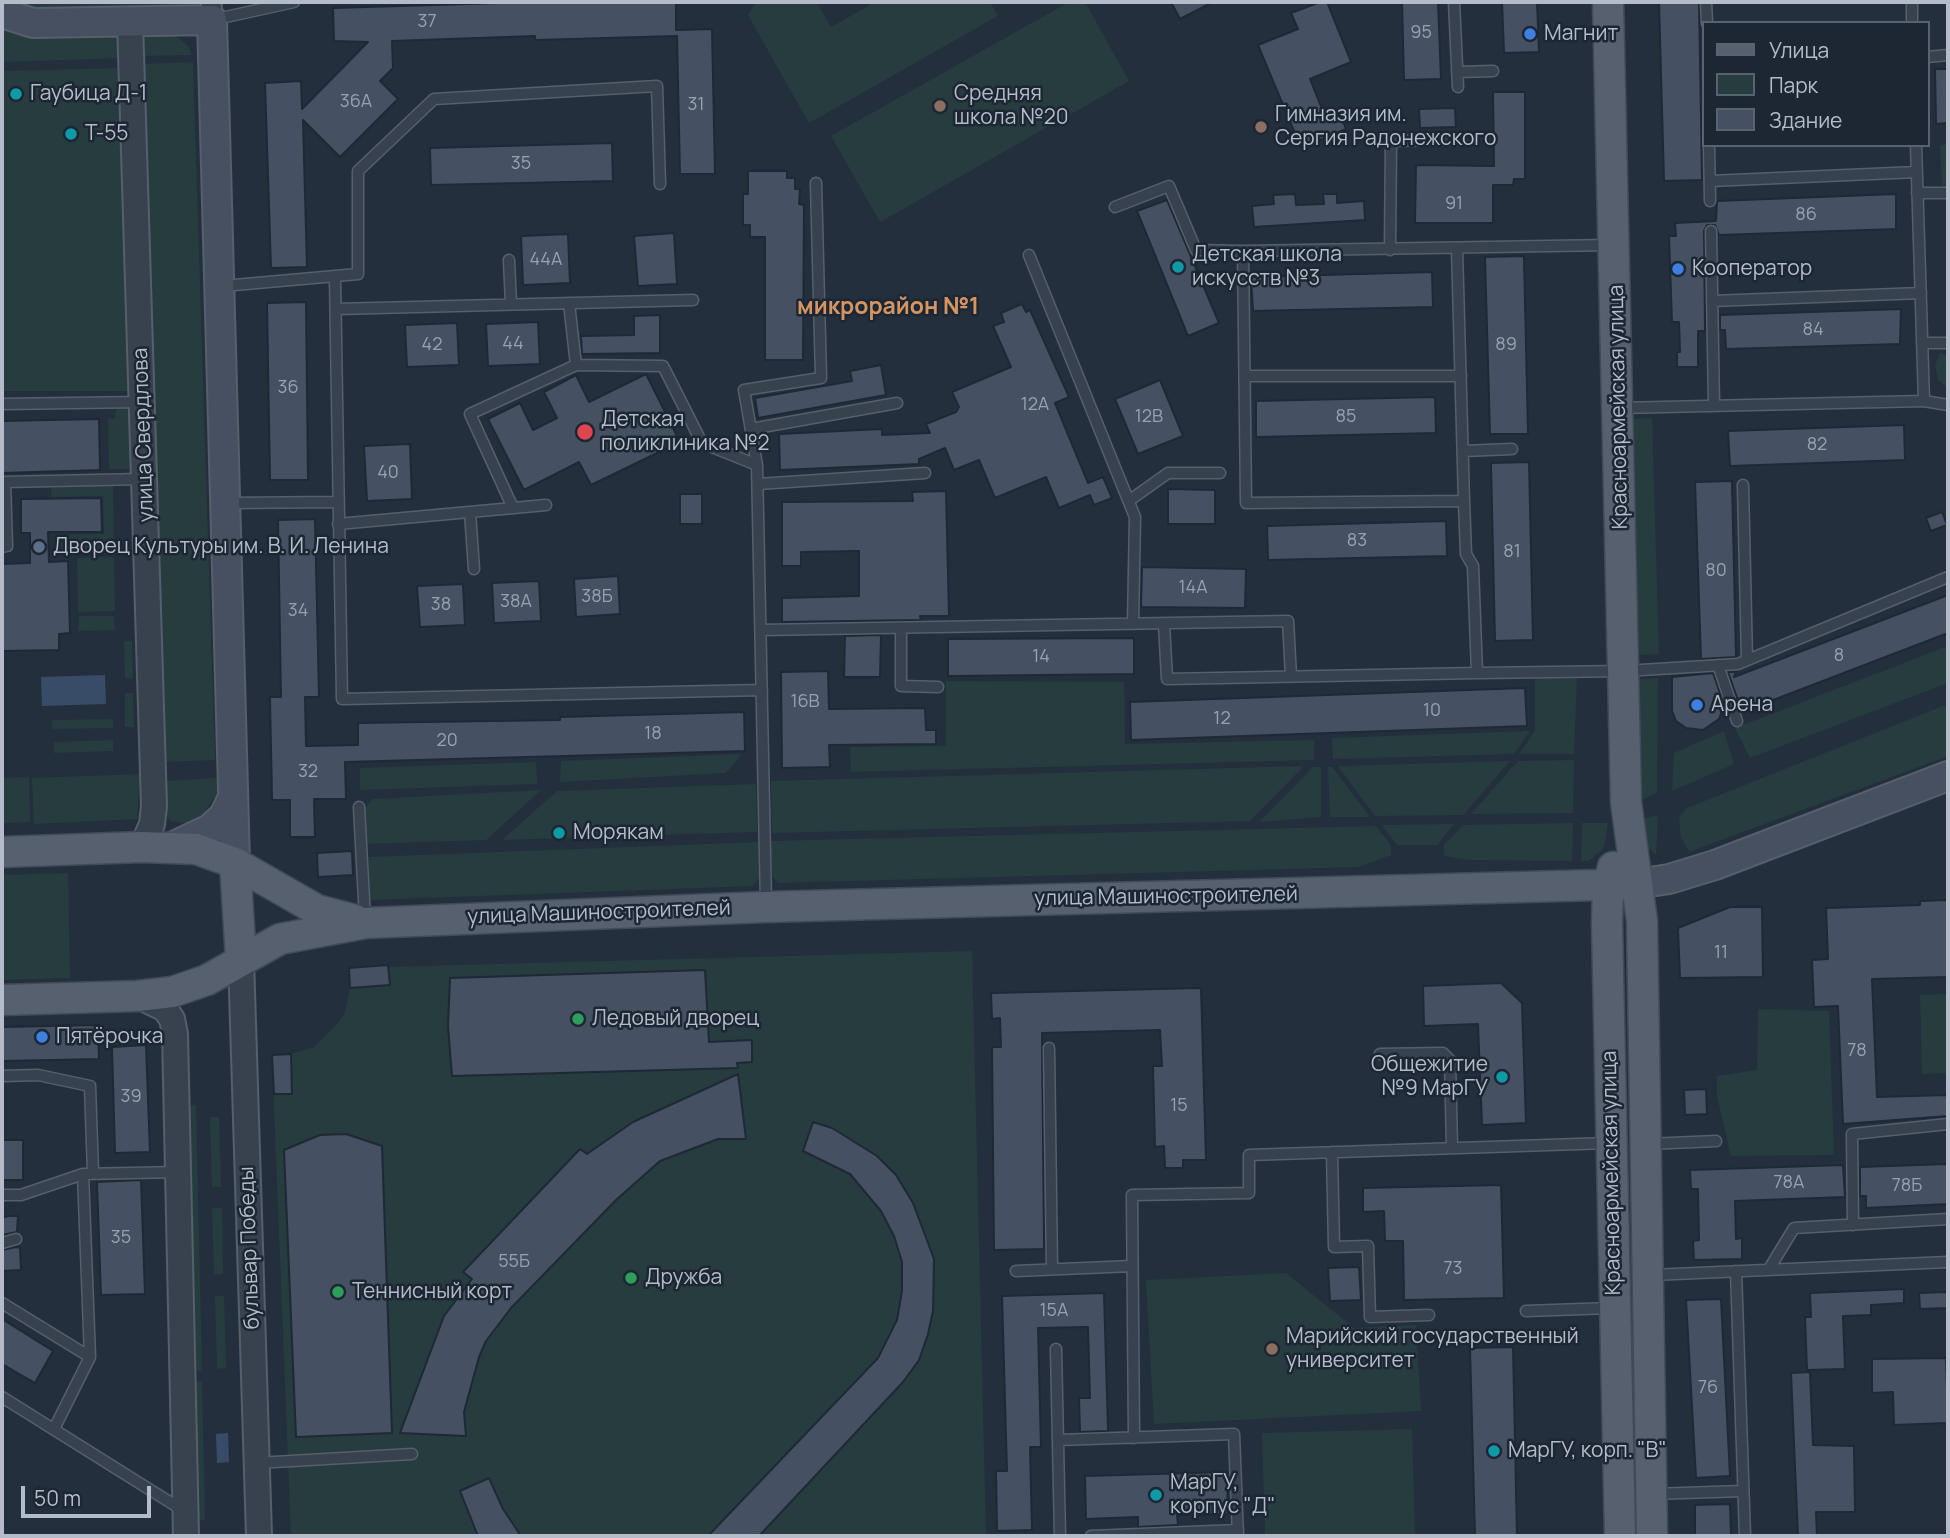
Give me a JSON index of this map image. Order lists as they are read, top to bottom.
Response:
{
  "streets": {
    "main road": ["Красноармейская улица", "улица Машиностроителей"],
    "street": ["улица Свердлова", "бульвар Победы"]
  },
  "crossings": [
    ["Красноармейская улица", "улица Машиностроителей"],
    ["улица Свердлова", "улица Машиностроителей"],
    ["улица Машиностроителей", "бульвар Победы"]
  ],
  "districts": ["микрорайон №1"],
  "places": [
    "Магнит",
    "Гаубица Д-1",
    "Средняя школа №20",
    "Гимназия им. Сергия Радонежского",
    "Т-55",
    "Детская школа искусств №3",
    "Кооператор",
    "Детская поликлиника №2",
    "Дворец Культуры им. В. И. Ленина",
    "Арена",
    "Морякам",
    "Ледовый дворец",
    "Пятёрочка",
    "Общежитие №9 МарГУ",
    "Дружба",
    "Теннисный корт",
    "Марийский государственный университет",
    "МарГУ, корп. \"В\"",
    "МарГУ, корпус \"Д\""
  ],
  "house_numbers": [
    "37",
    "95",
    "36А",
    "31",
    "35",
    "91",
    "86",
    "44А",
    "84",
    "44",
    "42",
    "89",
    "36",
    "12А",
    "12В",
    "85",
    "82",
    "40",
    "83",
    "81",
    "80",
    "14А",
    "38Б",
    "38А",
    "38",
    "34",
    "8",
    "14",
    "16В",
    "10",
    "12",
    "18",
    "20",
    "32",
    "11",
    "78",
    "39",
    "15",
    "78А",
    "78Б",
    "35",
    "55Б",
    "73",
    "15А",
    "76"
  ],
  "legend": ["Улица", "Парк", "Здание"],
  "scale_bar": "50 m"
}
